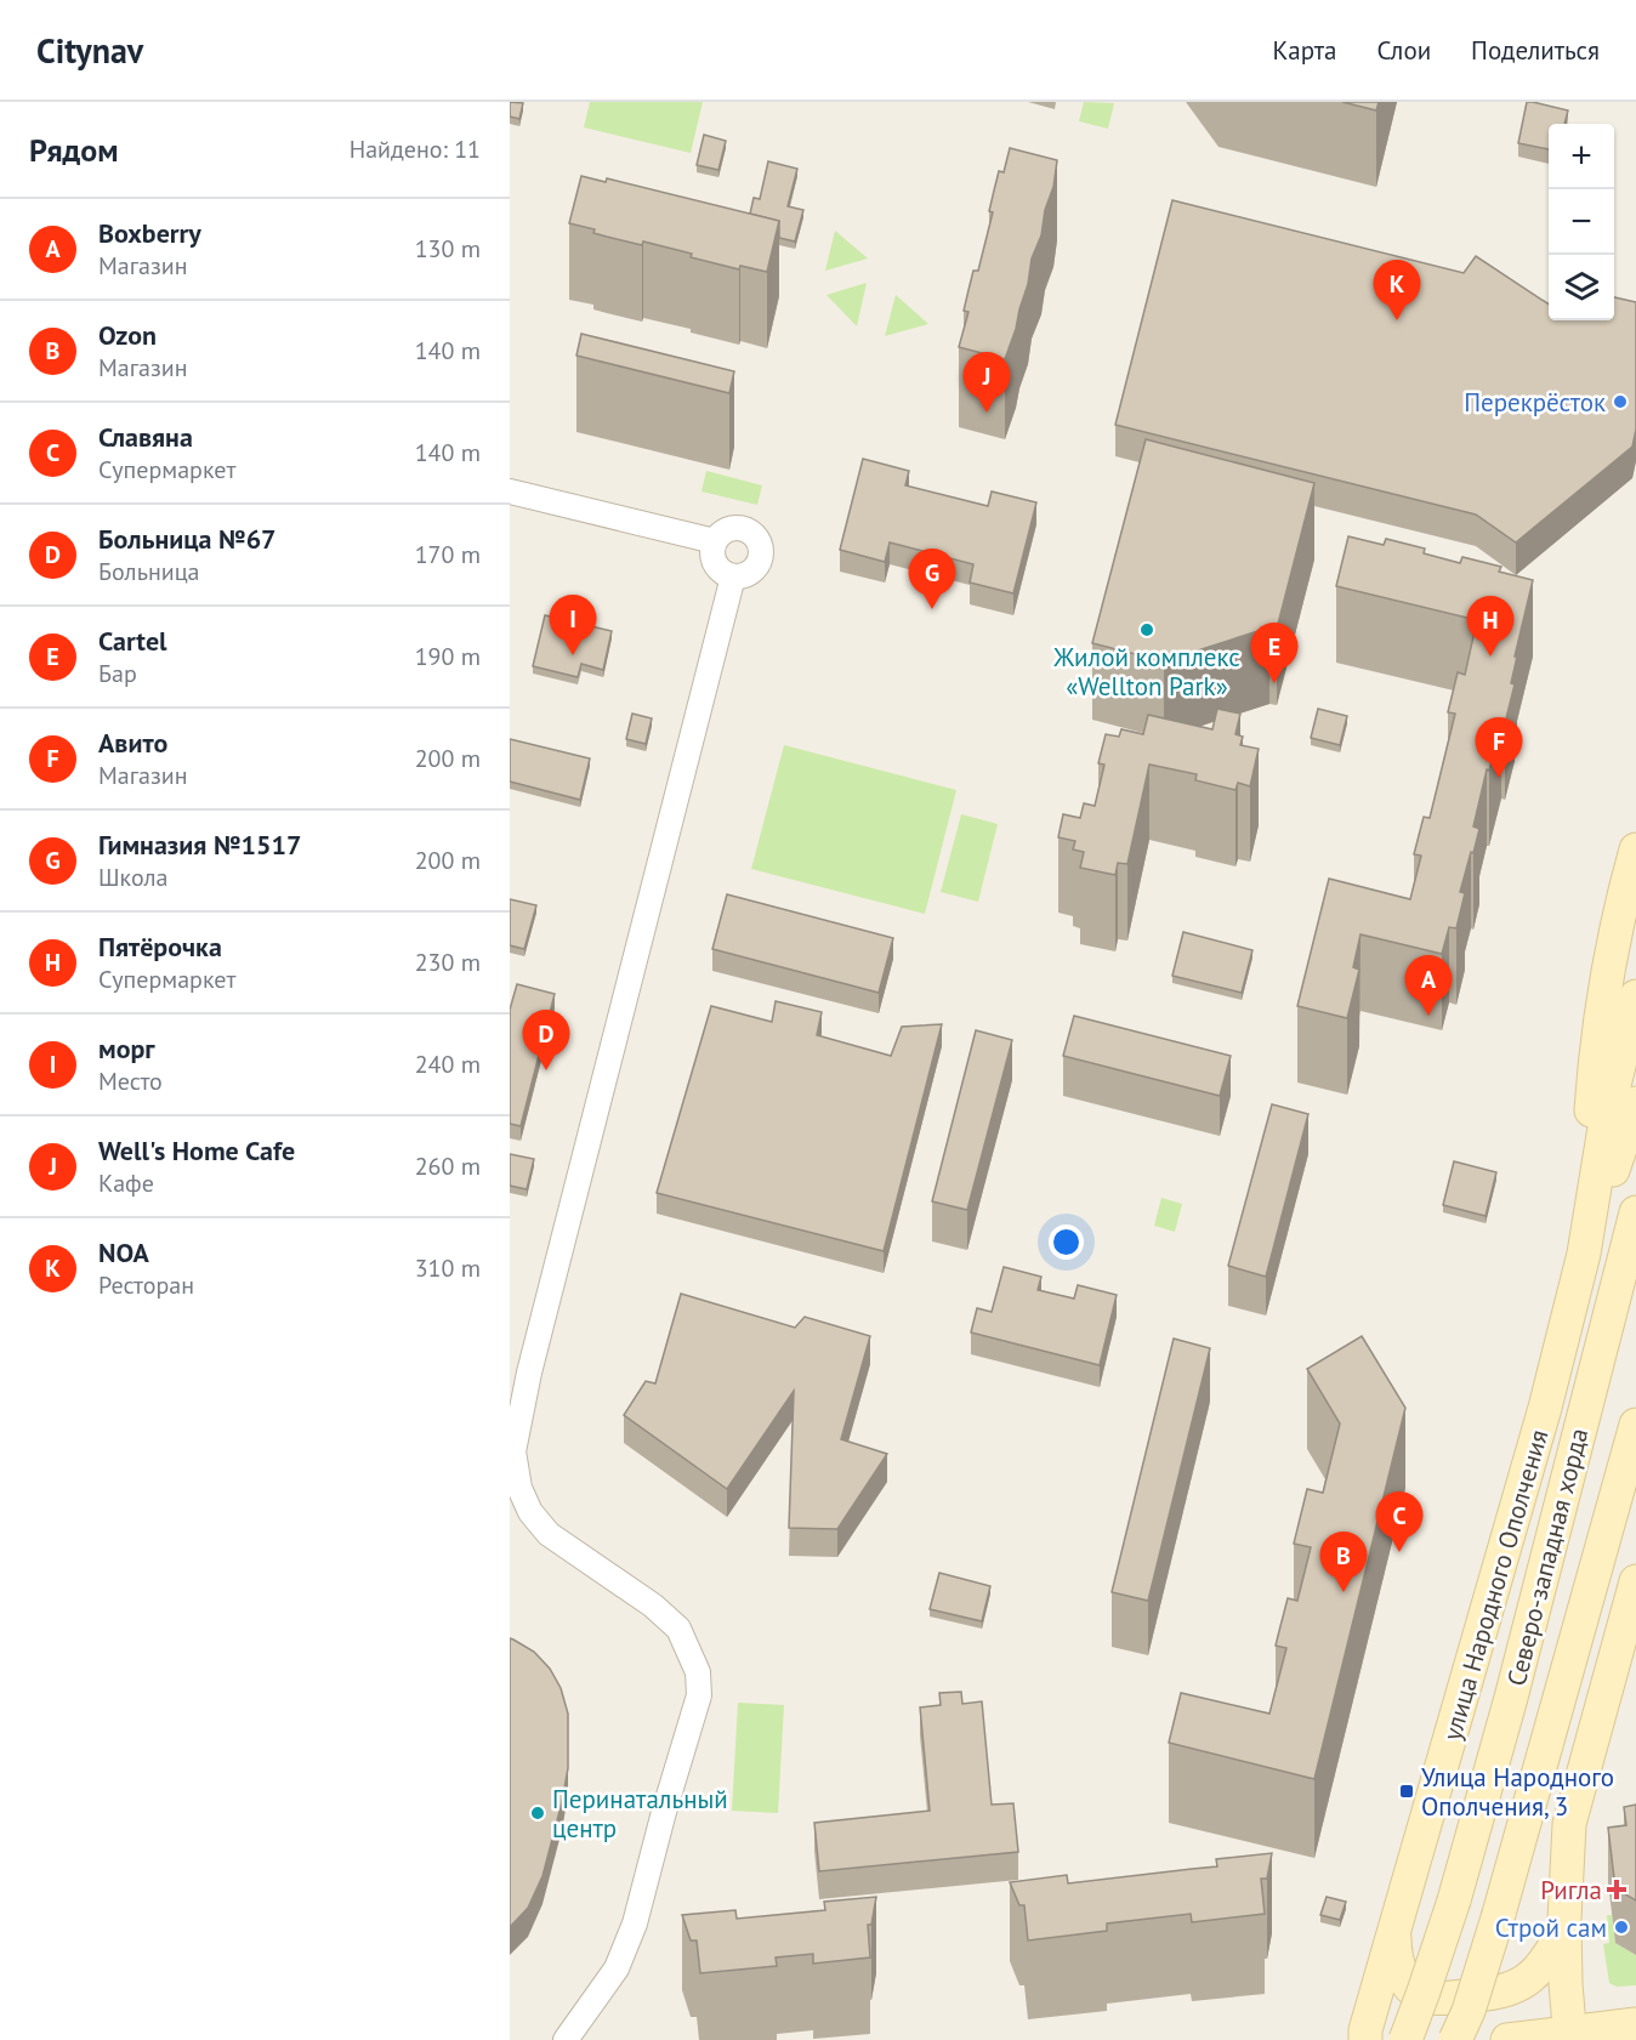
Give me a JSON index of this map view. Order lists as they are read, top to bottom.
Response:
{
  "streets": {
    "main road": ["Северо-западная хорда", "улица Народного Ополчения"]
  },
  "places": {
    "other": [
      "Перекрёсток",
      "Жилой комплекс «Wellton Park»",
      "Перинатальный центр",
      "Строй сам"
    ],
    "transit": ["Улица Народного Ополчения, 3"],
    "health": ["Ригла"]
  },
  "page": {
    "header": "Citynav",
    "nav": ["Карта", "Слои", "Поделиться"],
    "heading": ["Рядом", "Найдено: 11"],
    "map_buttons": ["+", "−"],
    "list": [
      {
        "mark": "A",
        "name": "Boxberry",
        "note": "Магазин",
        "value": "130 m"
      },
      {
        "mark": "B",
        "name": "Ozon",
        "note": "Магазин",
        "value": "140 m"
      },
      {
        "mark": "C",
        "name": "Славяна",
        "note": "Супермаркет",
        "value": "140 m"
      },
      {
        "mark": "D",
        "name": "Больница №67",
        "note": "Больница",
        "value": "170 m"
      },
      {
        "mark": "E",
        "name": "Cartel",
        "note": "Бар",
        "value": "190 m"
      },
      {
        "mark": "F",
        "name": "Авито",
        "note": "Магазин",
        "value": "200 m"
      },
      {
        "mark": "G",
        "name": "Гимназия №1517",
        "note": "Школа",
        "value": "200 m"
      },
      {
        "mark": "H",
        "name": "Пятёрочка",
        "note": "Супермаркет",
        "value": "230 m"
      },
      {
        "mark": "I",
        "name": "морг",
        "note": "Место",
        "value": "240 m"
      },
      {
        "mark": "J",
        "name": "Well's Home Cafe",
        "note": "Кафе",
        "value": "260 m"
      },
      {
        "mark": "K",
        "name": "NOA",
        "note": "Ресторан",
        "value": "310 m"
      }
    ],
    "pins": [
      "K",
      "J",
      "G",
      "I",
      "H",
      "E",
      "F",
      "A",
      "D",
      "C",
      "B"
    ]
  }
}
